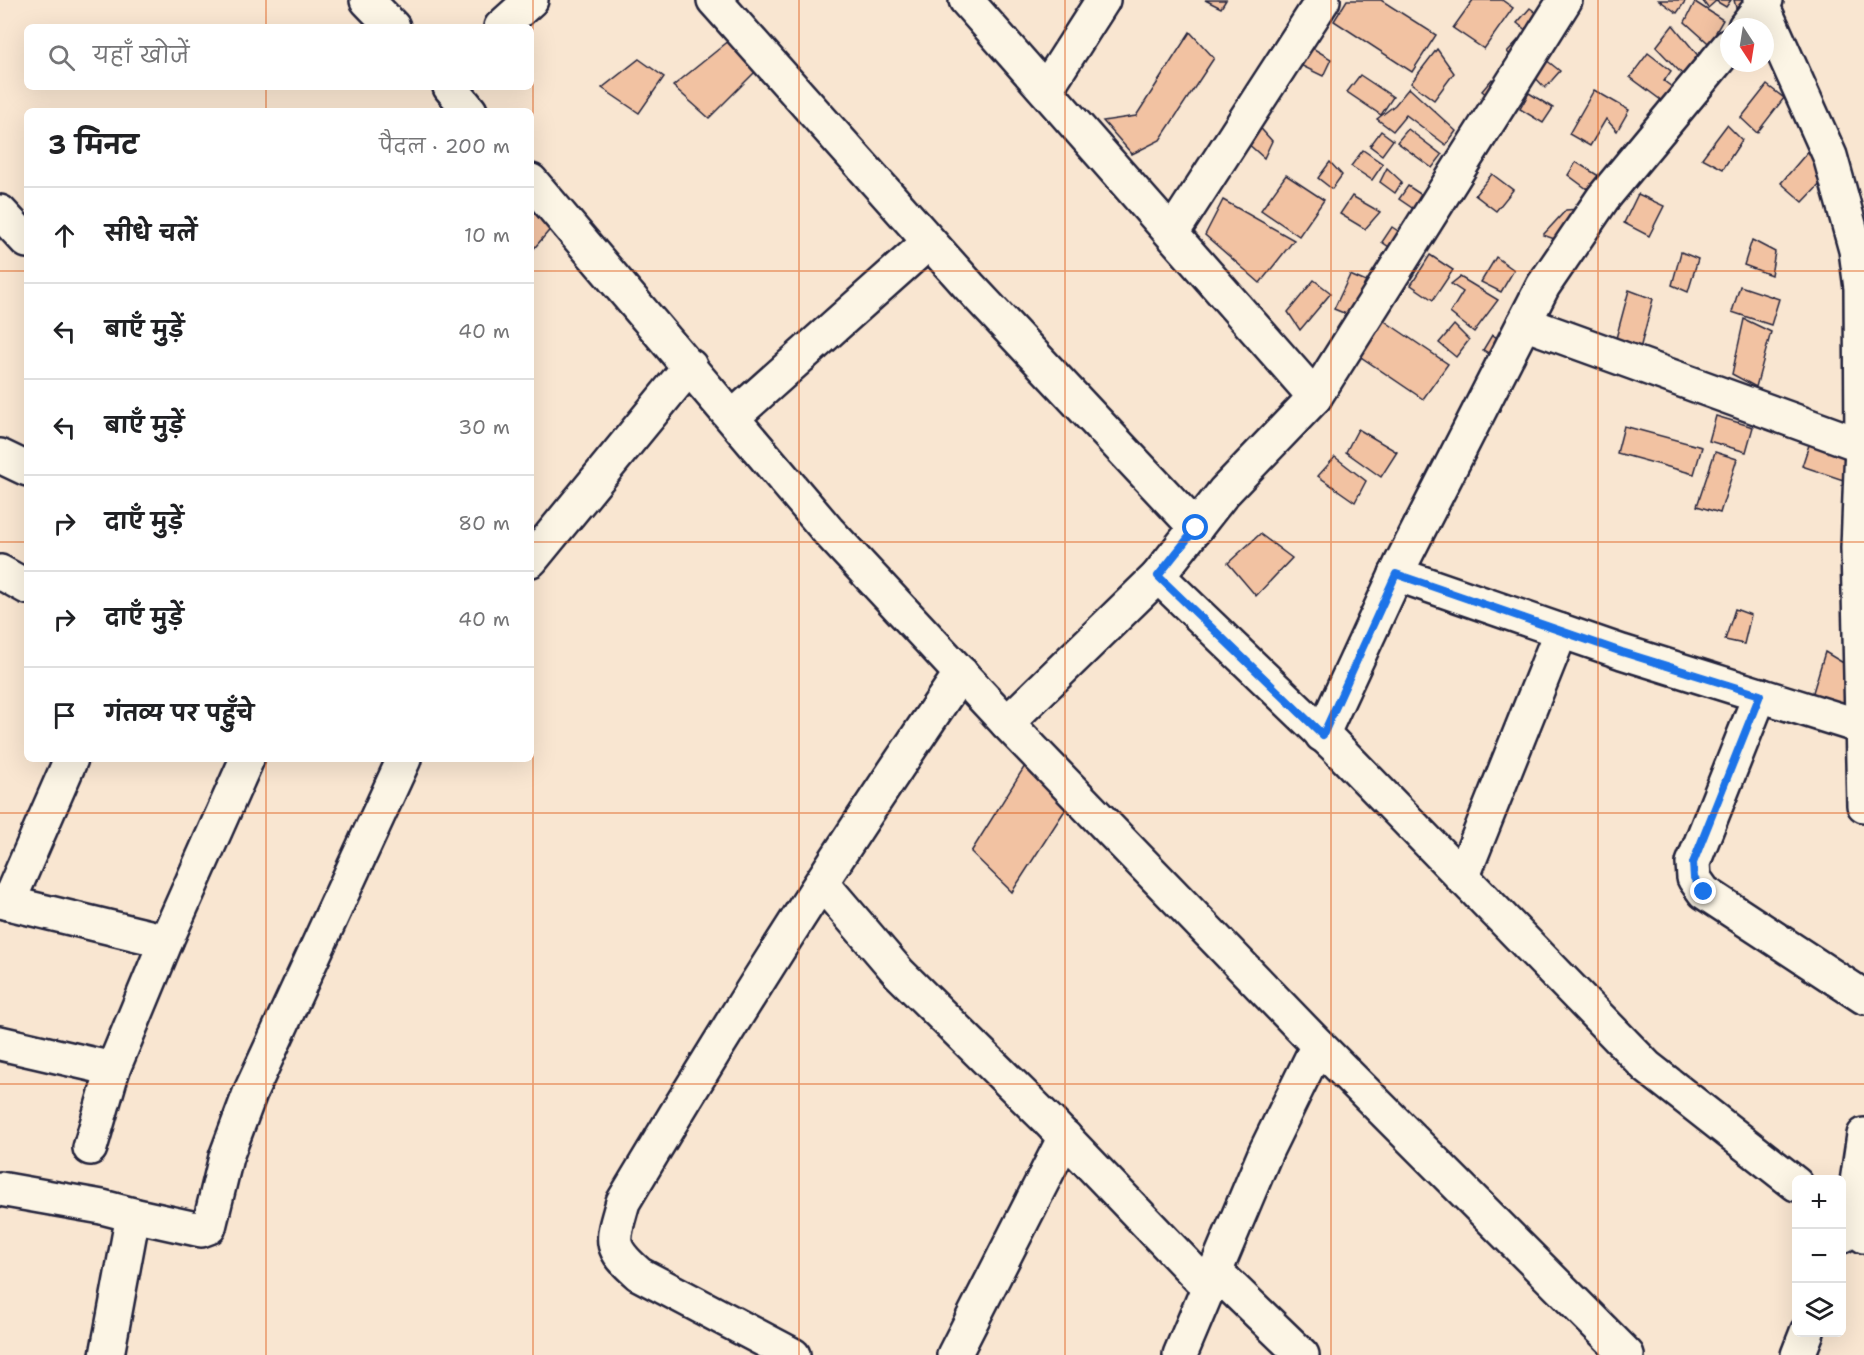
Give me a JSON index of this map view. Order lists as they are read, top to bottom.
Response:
{
  "north": "bottom",
  "page": {
    "search": "यहाँ खोजें",
    "heading": ["3 मिनट", "पैदल · 200 m"],
    "list": [
      ["सीधे चलें", "10 m"],
      ["बाएँ मुड़ें", "40 m"],
      ["बाएँ मुड़ें", "30 m"],
      ["दाएँ मुड़ें", "80 m"],
      ["दाएँ मुड़ें", "40 m"],
      "गंतव्य पर पहुँचे"
    ],
    "map_buttons": ["+", "−"]
  }
}
